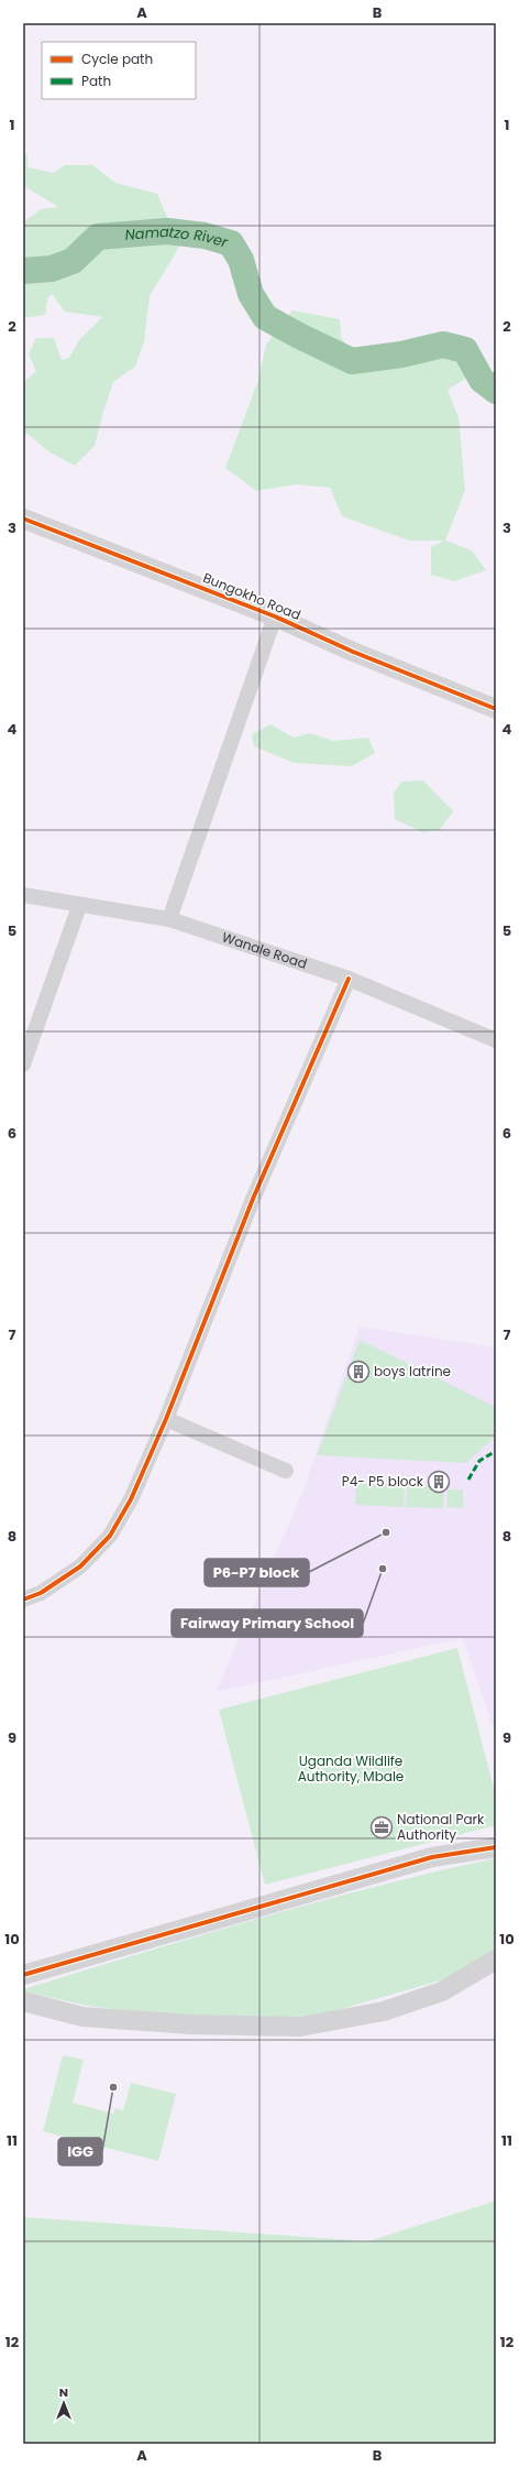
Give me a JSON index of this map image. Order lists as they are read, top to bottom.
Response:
{
  "streets": {
    "street": ["Bungokho Road", "Wanale Road"]
  },
  "water": ["Namatzo River"],
  "parks": ["Uganda Wildlife Authority, Mbale"],
  "places": {
    "building": ["boys latrine", "P4- P5 block"],
    "other": ["P6-P7 block", "Fairway Primary School", "IGG"],
    "office": ["National Park Authority"]
  },
  "legend": ["Cycle path", "Path"],
  "north": "top",
  "grid": {
    "columns": ["A", "B"],
    "rows": [
      "1",
      "2",
      "3",
      "4",
      "5",
      "6",
      "7",
      "8",
      "9",
      "10",
      "11",
      "12"
    ]
  }
}
